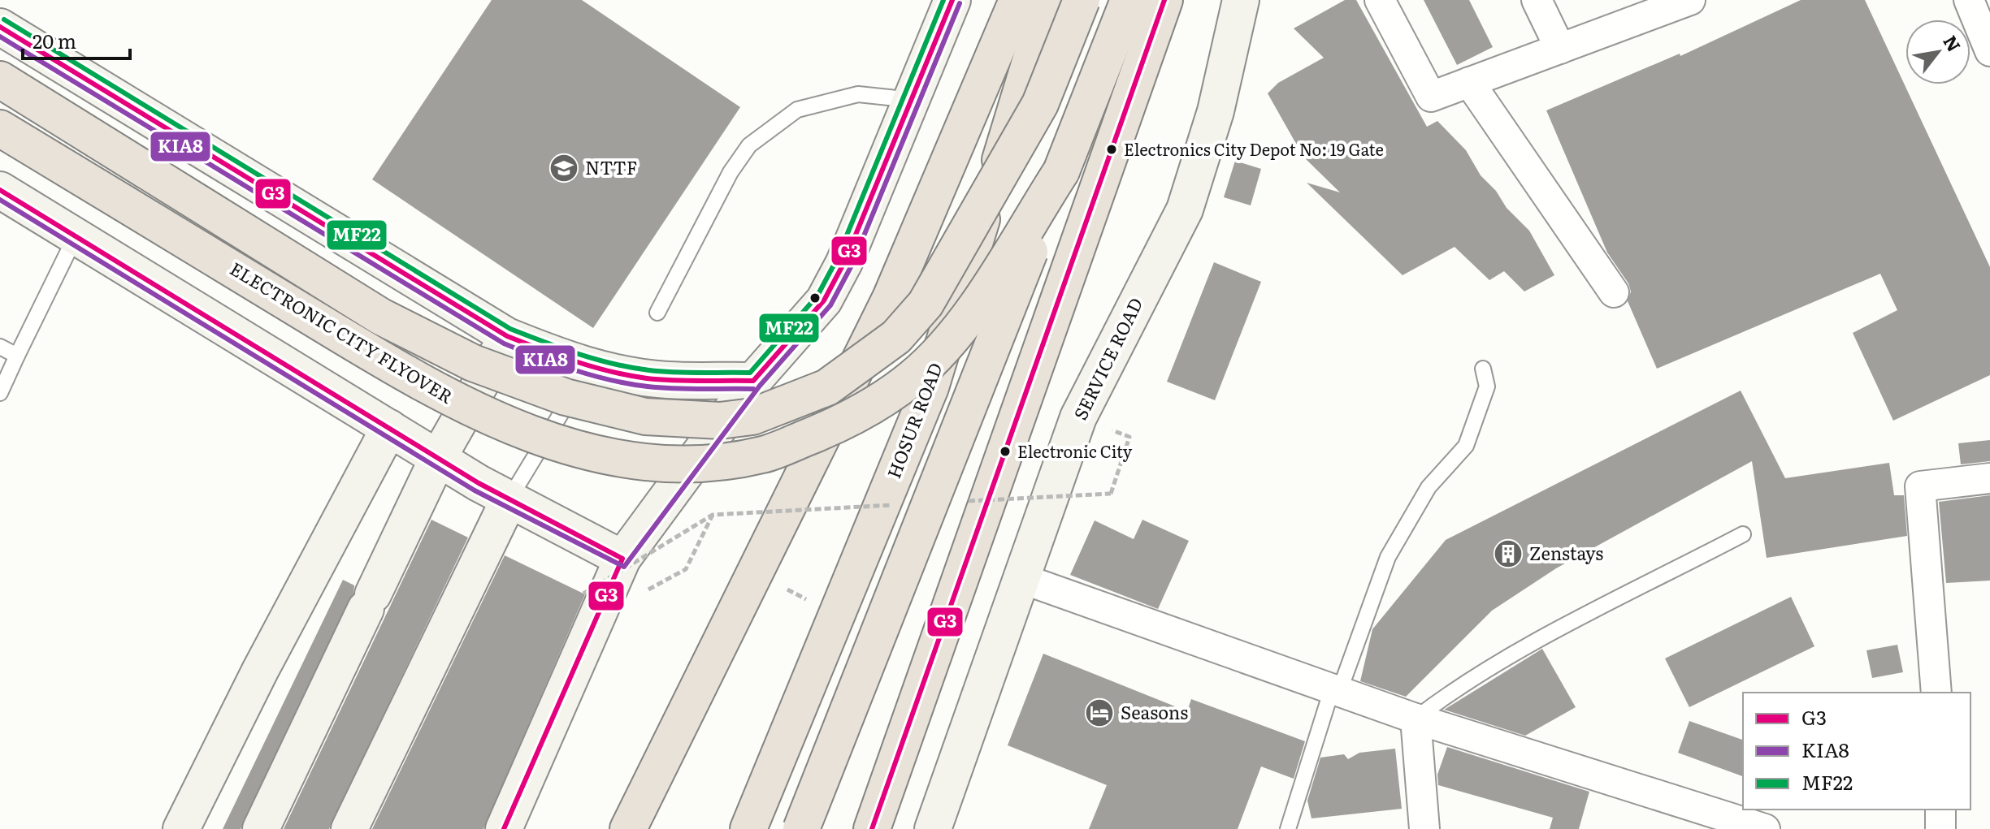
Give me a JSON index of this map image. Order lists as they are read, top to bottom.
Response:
{
  "streets": {
    "highway": ["ELECTRONIC CITY FLYOVER", "HOSUR ROAD"],
    "street": ["SERVICE ROAD"]
  },
  "places": {
    "other": ["Electronics City Depot No: 19 Gate", "Electronic City"],
    "school or university": ["NTTF"],
    "building": ["Zenstays"],
    "hotel": ["Seasons"]
  },
  "lines": ["transit line G3", "transit line MF22", "transit line KIA8"],
  "legend": ["G3", "KIA8", "MF22"],
  "scale_bar": "20 m",
  "north": "top right"
}
